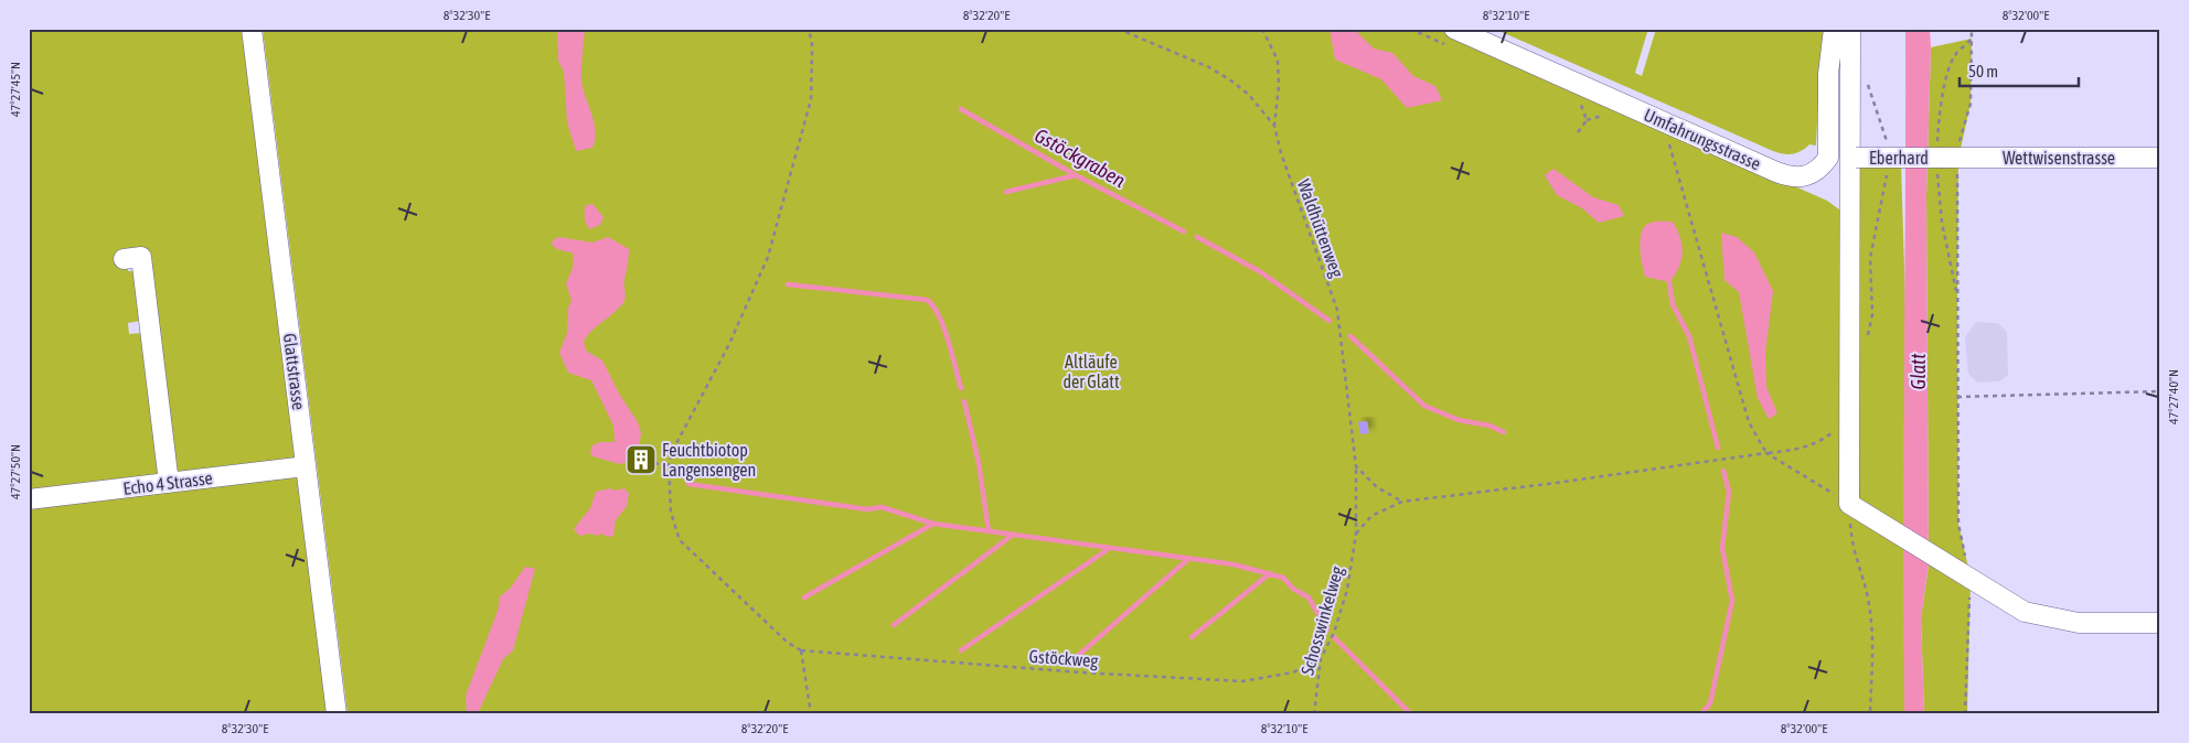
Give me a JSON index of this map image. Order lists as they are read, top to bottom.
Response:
{
  "streets": {
    "street": [
      "Umfahrungsstrasse",
      "Eberhard",
      "Wettwisenstrasse",
      "Glattstrasse",
      "Echo 4 Strasse"
    ],
    "path": ["Waldhüttenweg", "Schosswinkelweg", "Gstöckweg"]
  },
  "crossings": [
    ["Umfahrungsstrasse", "Eberhard"],
    ["Eberhard", "Wettwisenstrasse"],
    ["Waldhüttenweg", "Schosswinkelweg"],
    ["Glattstrasse", "Echo 4 Strasse"],
    ["Schosswinkelweg", "Gstöckweg"]
  ],
  "water": ["Gstöckgraben", "Glatt"],
  "parks": ["Altläufe der Glatt"],
  "places": {
    "building": ["Feuchtbiotop Langensengen"]
  },
  "scale_bar": "50 m",
  "coordinates": [
    "8°32'30\"E",
    "8°32'20\"E",
    "8°32'10\"E",
    "8°32'00\"E",
    "47°27'45\"N",
    "47°27'40\"N",
    "47°27'50\"N"
  ]
}
